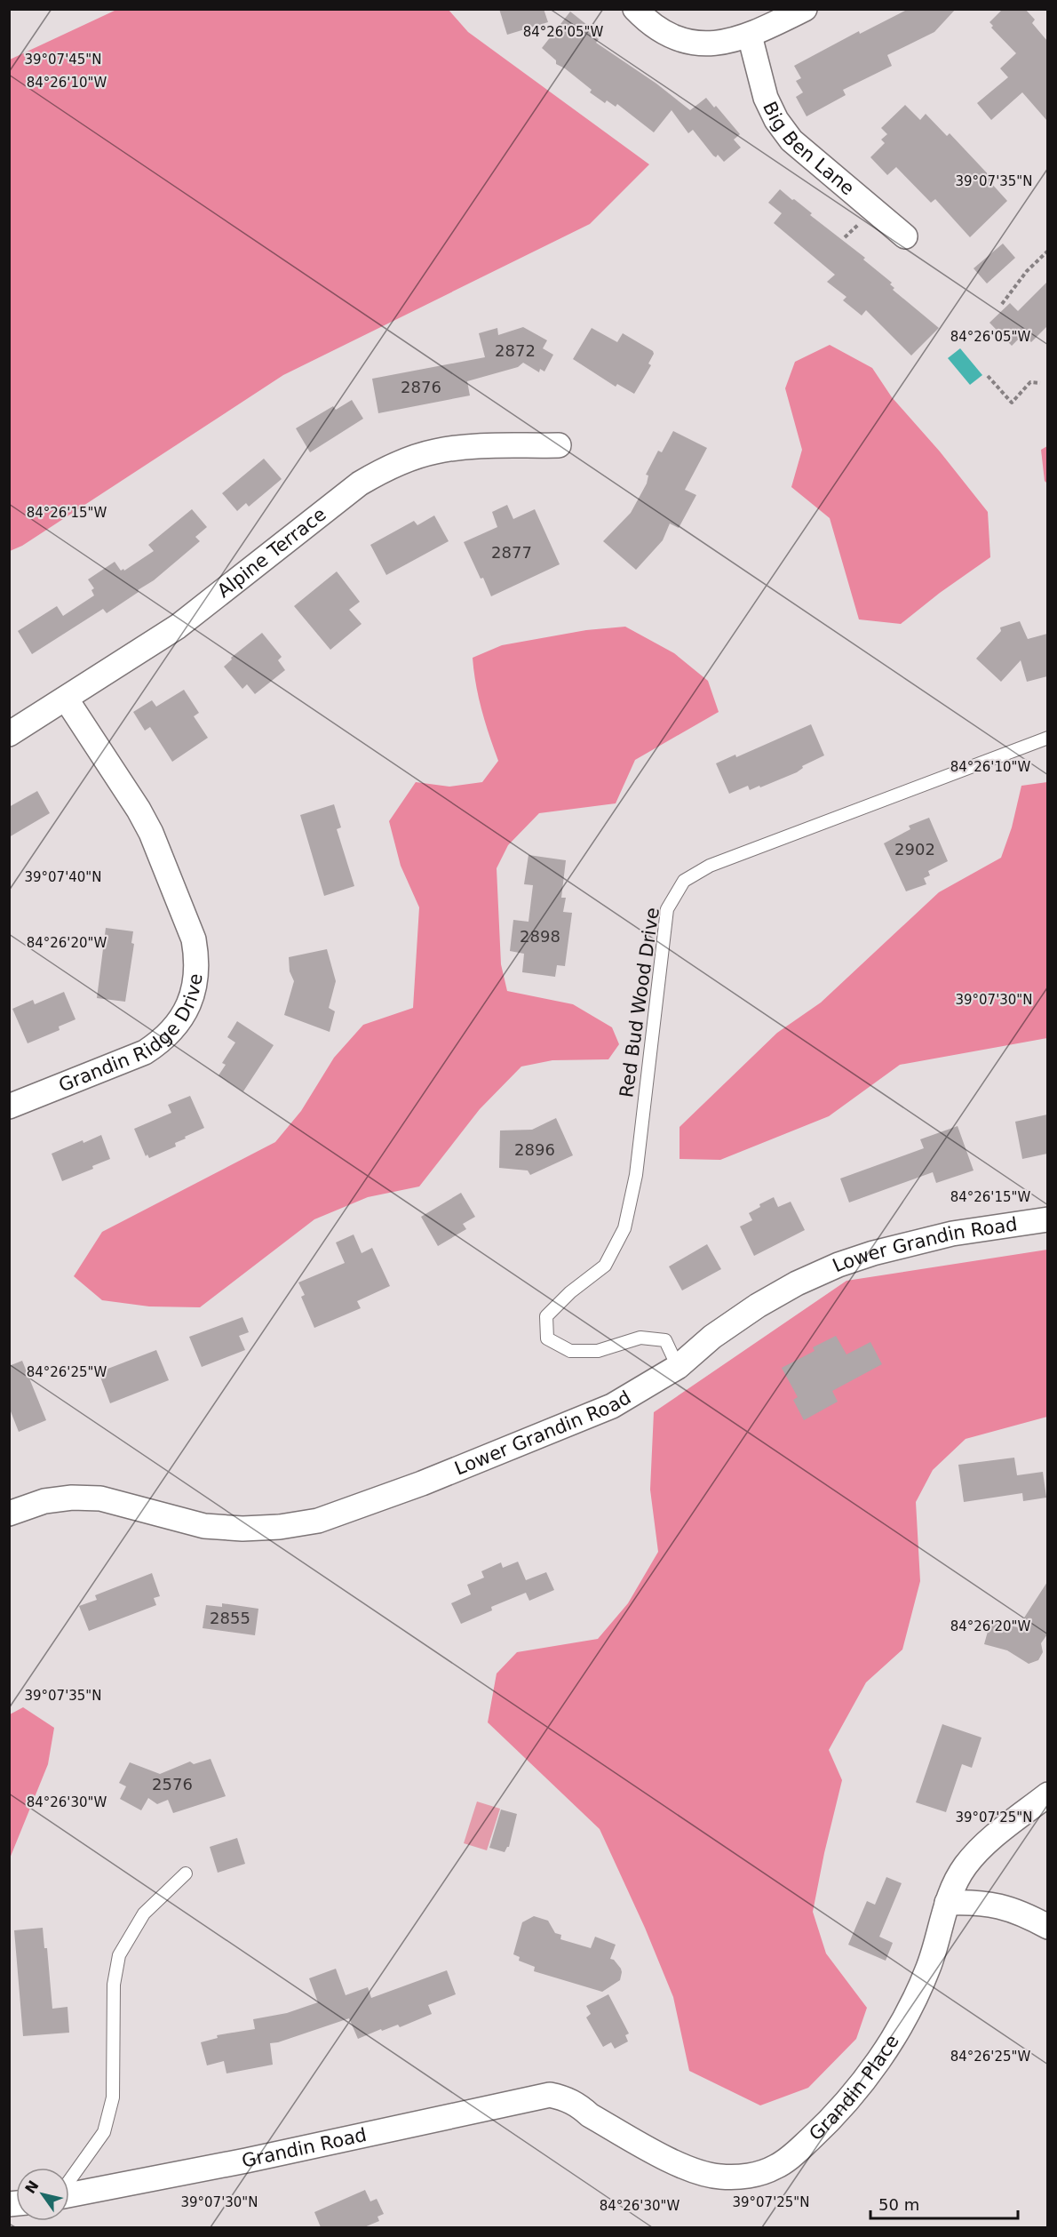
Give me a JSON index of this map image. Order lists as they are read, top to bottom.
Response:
{
  "streets": {
    "street": [
      "Big Ben Lane",
      "Alpine Terrace",
      "Grandin Ridge Drive",
      "Lower Grandin Road",
      "Grandin Place",
      "Grandin Road"
    ],
    "lane": ["Red Bud Wood Drive"]
  },
  "crossings": [
    ["Alpine Terrace", "Grandin Ridge Drive"],
    ["Red Bud Wood Drive", "Lower Grandin Road"],
    ["Grandin Place", "Grandin Road"]
  ],
  "house_numbers": [
    "2872",
    "2876",
    "2877",
    "2902",
    "2898",
    "2896",
    "2855",
    "2576"
  ],
  "scale_bar": "50 m",
  "north": "top left",
  "coordinates": [
    "84°26'05\"W",
    "39°07'45\"N",
    "84°26'10\"W",
    "39°07'35\"N",
    "84°26'15\"W",
    "39°07'40\"N",
    "84°26'20\"W",
    "39°07'30\"N",
    "84°26'25\"W",
    "84°26'30\"W",
    "39°07'25\"N"
  ]
}
